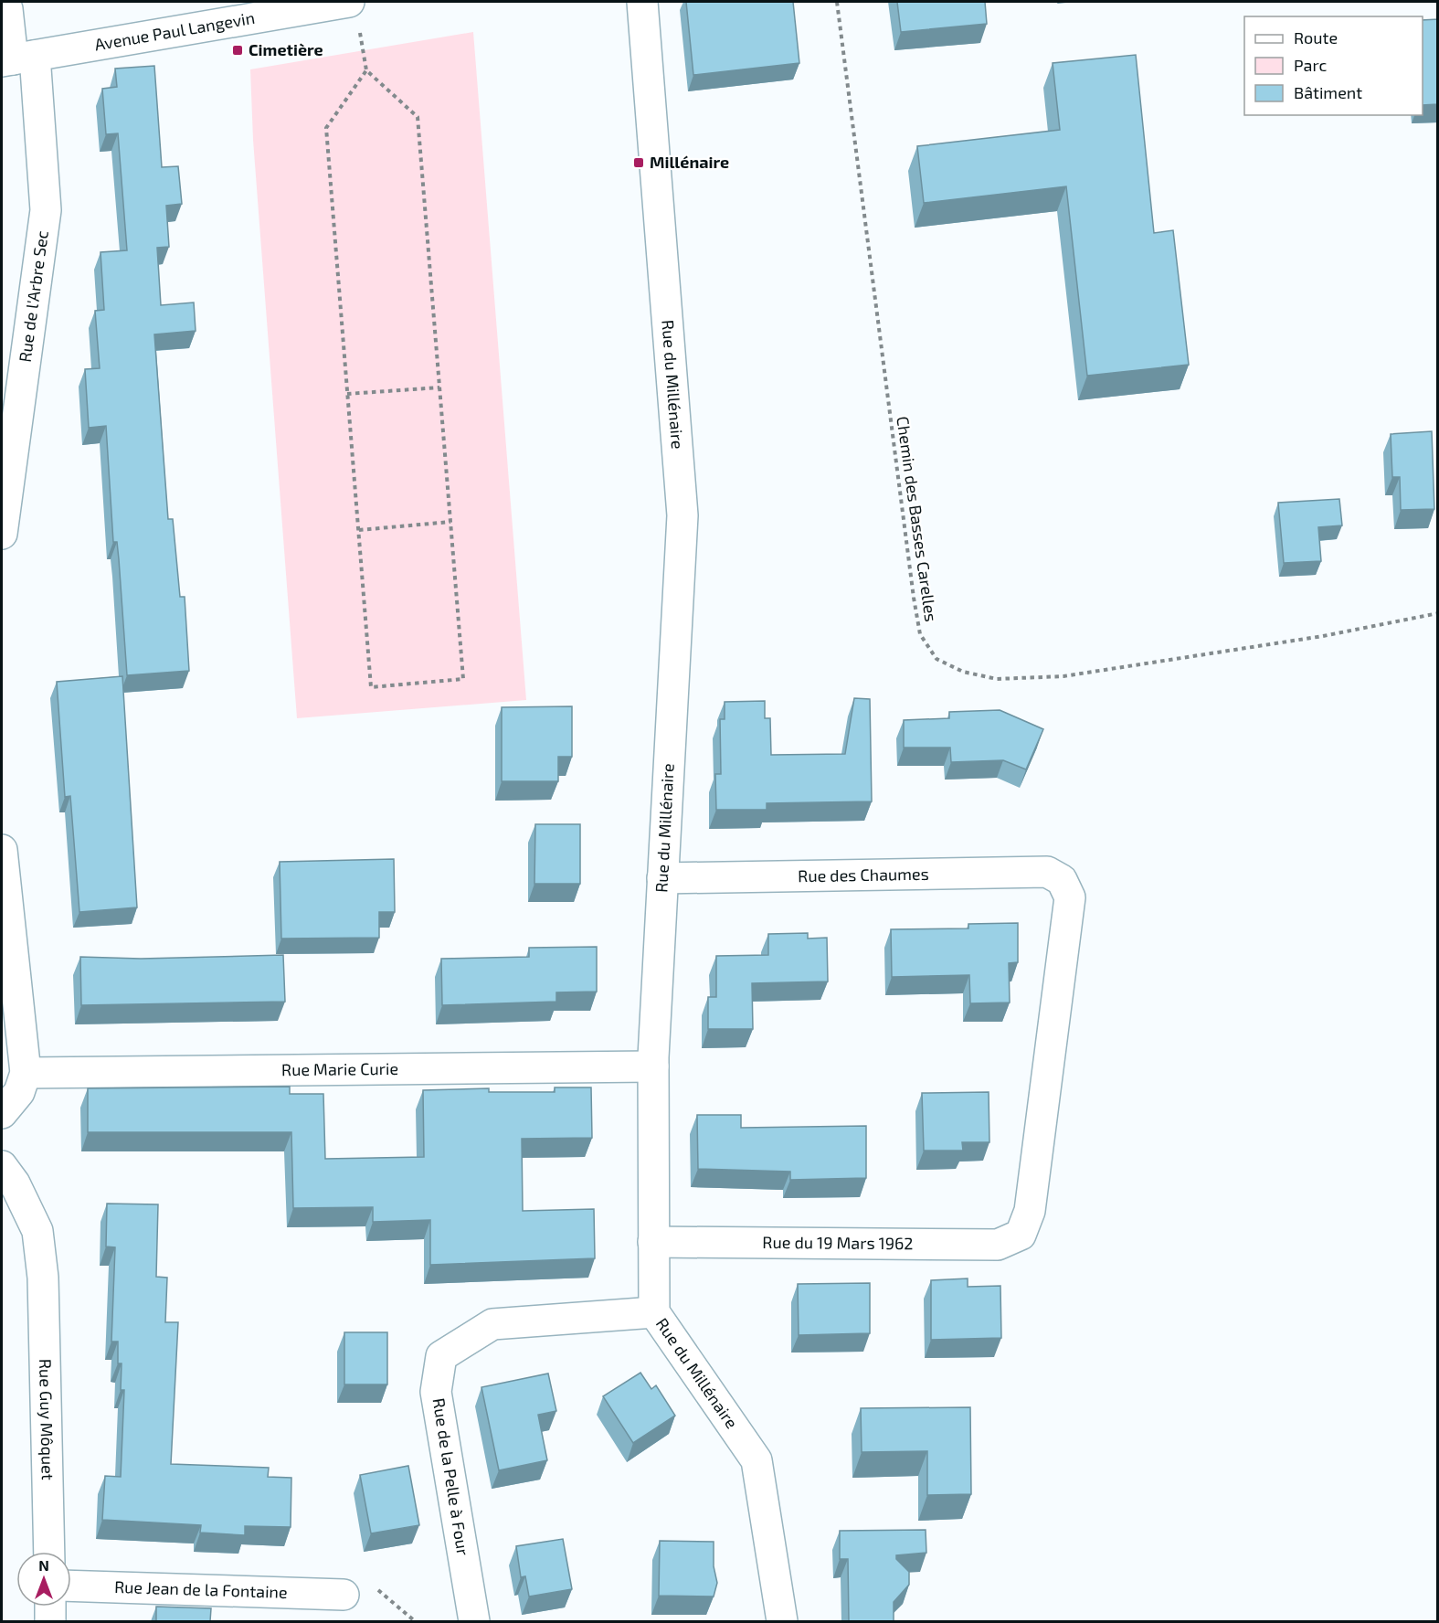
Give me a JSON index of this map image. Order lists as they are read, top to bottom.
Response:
{
  "streets": {
    "street": [
      "Avenue Paul Langevin",
      "Rue de l'Arbre Sec",
      "Rue du Millénaire",
      "Rue des Chaumes",
      "Rue Marie Curie",
      "Rue du 19 Mars 1962",
      "Rue Guy Môquet",
      "Rue de la Pelle à Four",
      "Rue Jean de la Fontaine"
    ],
    "path": ["Chemin des Basses Carelles"]
  },
  "crossings": [
    ["Avenue Paul Langevin", "Rue de l'Arbre Sec"],
    ["Rue du Millénaire", "Rue des Chaumes"],
    ["Rue du Millénaire", "Rue Marie Curie"],
    ["Rue du Millénaire", "Rue du 19 Mars 1962"],
    ["Rue du Millénaire", "Rue de la Pelle à Four"],
    ["Rue des Chaumes", "Rue du 19 Mars 1962"]
  ],
  "places": {
    "transit": ["Cimetière", "Millénaire"]
  },
  "legend": ["Route", "Parc", "Bâtiment"],
  "north": "top"
}
